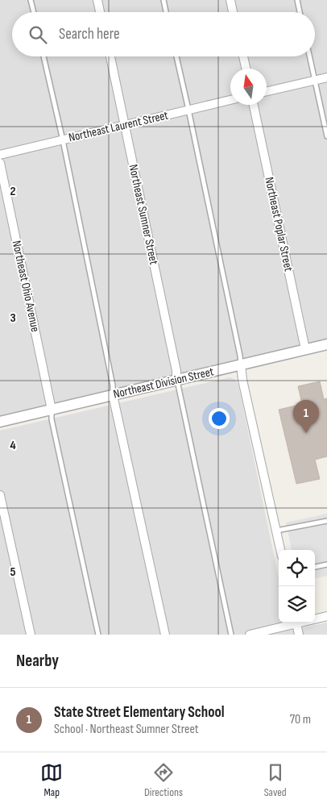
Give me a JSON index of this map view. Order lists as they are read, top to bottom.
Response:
{
  "streets": {
    "street": [
      "Northeast Laurent Street",
      "Northeast Sumner Street",
      "Northeast Poplar Street",
      "Northeast Ohio Avenue",
      "Northeast Division Street"
    ]
  },
  "crossings": [
    ["Northeast Laurent Street", "Northeast Sumner Street"],
    ["Northeast Sumner Street", "Northeast Division Street"],
    ["Northeast Poplar Street", "Northeast Division Street"],
    ["Northeast Ohio Avenue", "Northeast Division Street"]
  ],
  "north": "top",
  "page": {
    "search": "Search here",
    "pins": "1",
    "heading": "Nearby",
    "list": [
      {
        "mark": "1",
        "name": "State Street Elementary School",
        "note": "School · Northeast Sumner Street",
        "value": "70 m"
      }
    ],
    "nav": ["Map", "Directions", "Saved"]
  },
  "grid": {
    "rows": [
      "2",
      "3",
      "4",
      "5"
    ]
  }
}
